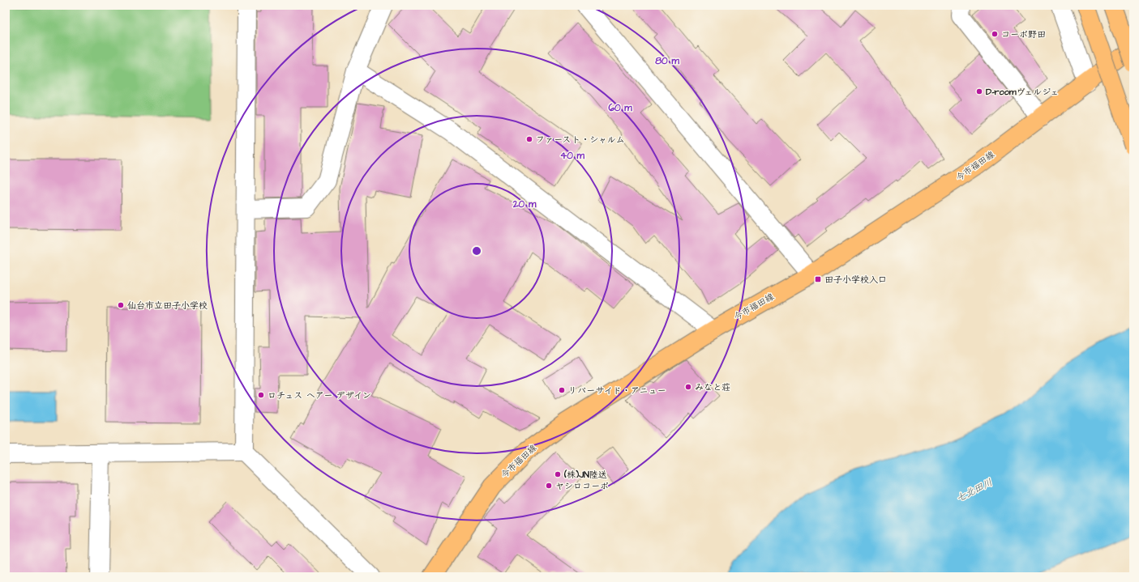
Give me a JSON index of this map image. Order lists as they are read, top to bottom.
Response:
{
  "streets": {
    "main road": ["今市福田線"]
  },
  "water": ["七北田川"],
  "places": {
    "other": [
      "コーポ野田",
      "D-roomヴェルジェ",
      "ファースト・シャルム",
      "仙台市立田子小学校",
      "みなと荘",
      "リバーサイド・アニュー",
      "ロチュス ヘアー デザイン",
      "(株)JN陸送",
      "ヤシロコーポ"
    ],
    "transit": ["田子小学校入口"]
  },
  "rings": [
    "80 m",
    "60 m",
    "40 m",
    "20 m"
  ]
}
